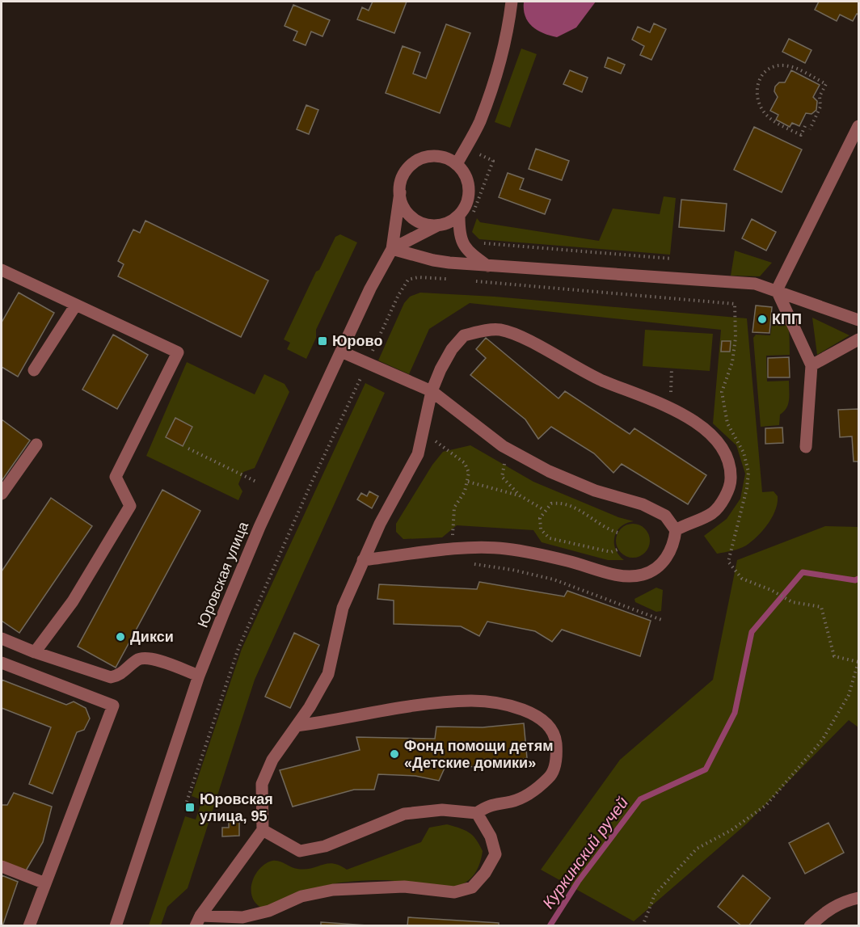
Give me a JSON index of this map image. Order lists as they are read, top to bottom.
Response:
{
  "streets": {
    "street": ["Юровская улица"]
  },
  "water": ["Куркинский ручей"],
  "places": {
    "other": ["КПП", "Дикси", "Фонд помощи детям «Детские домики»"],
    "transit": ["Юрово", "Юровская улица, 95"]
  }
}
